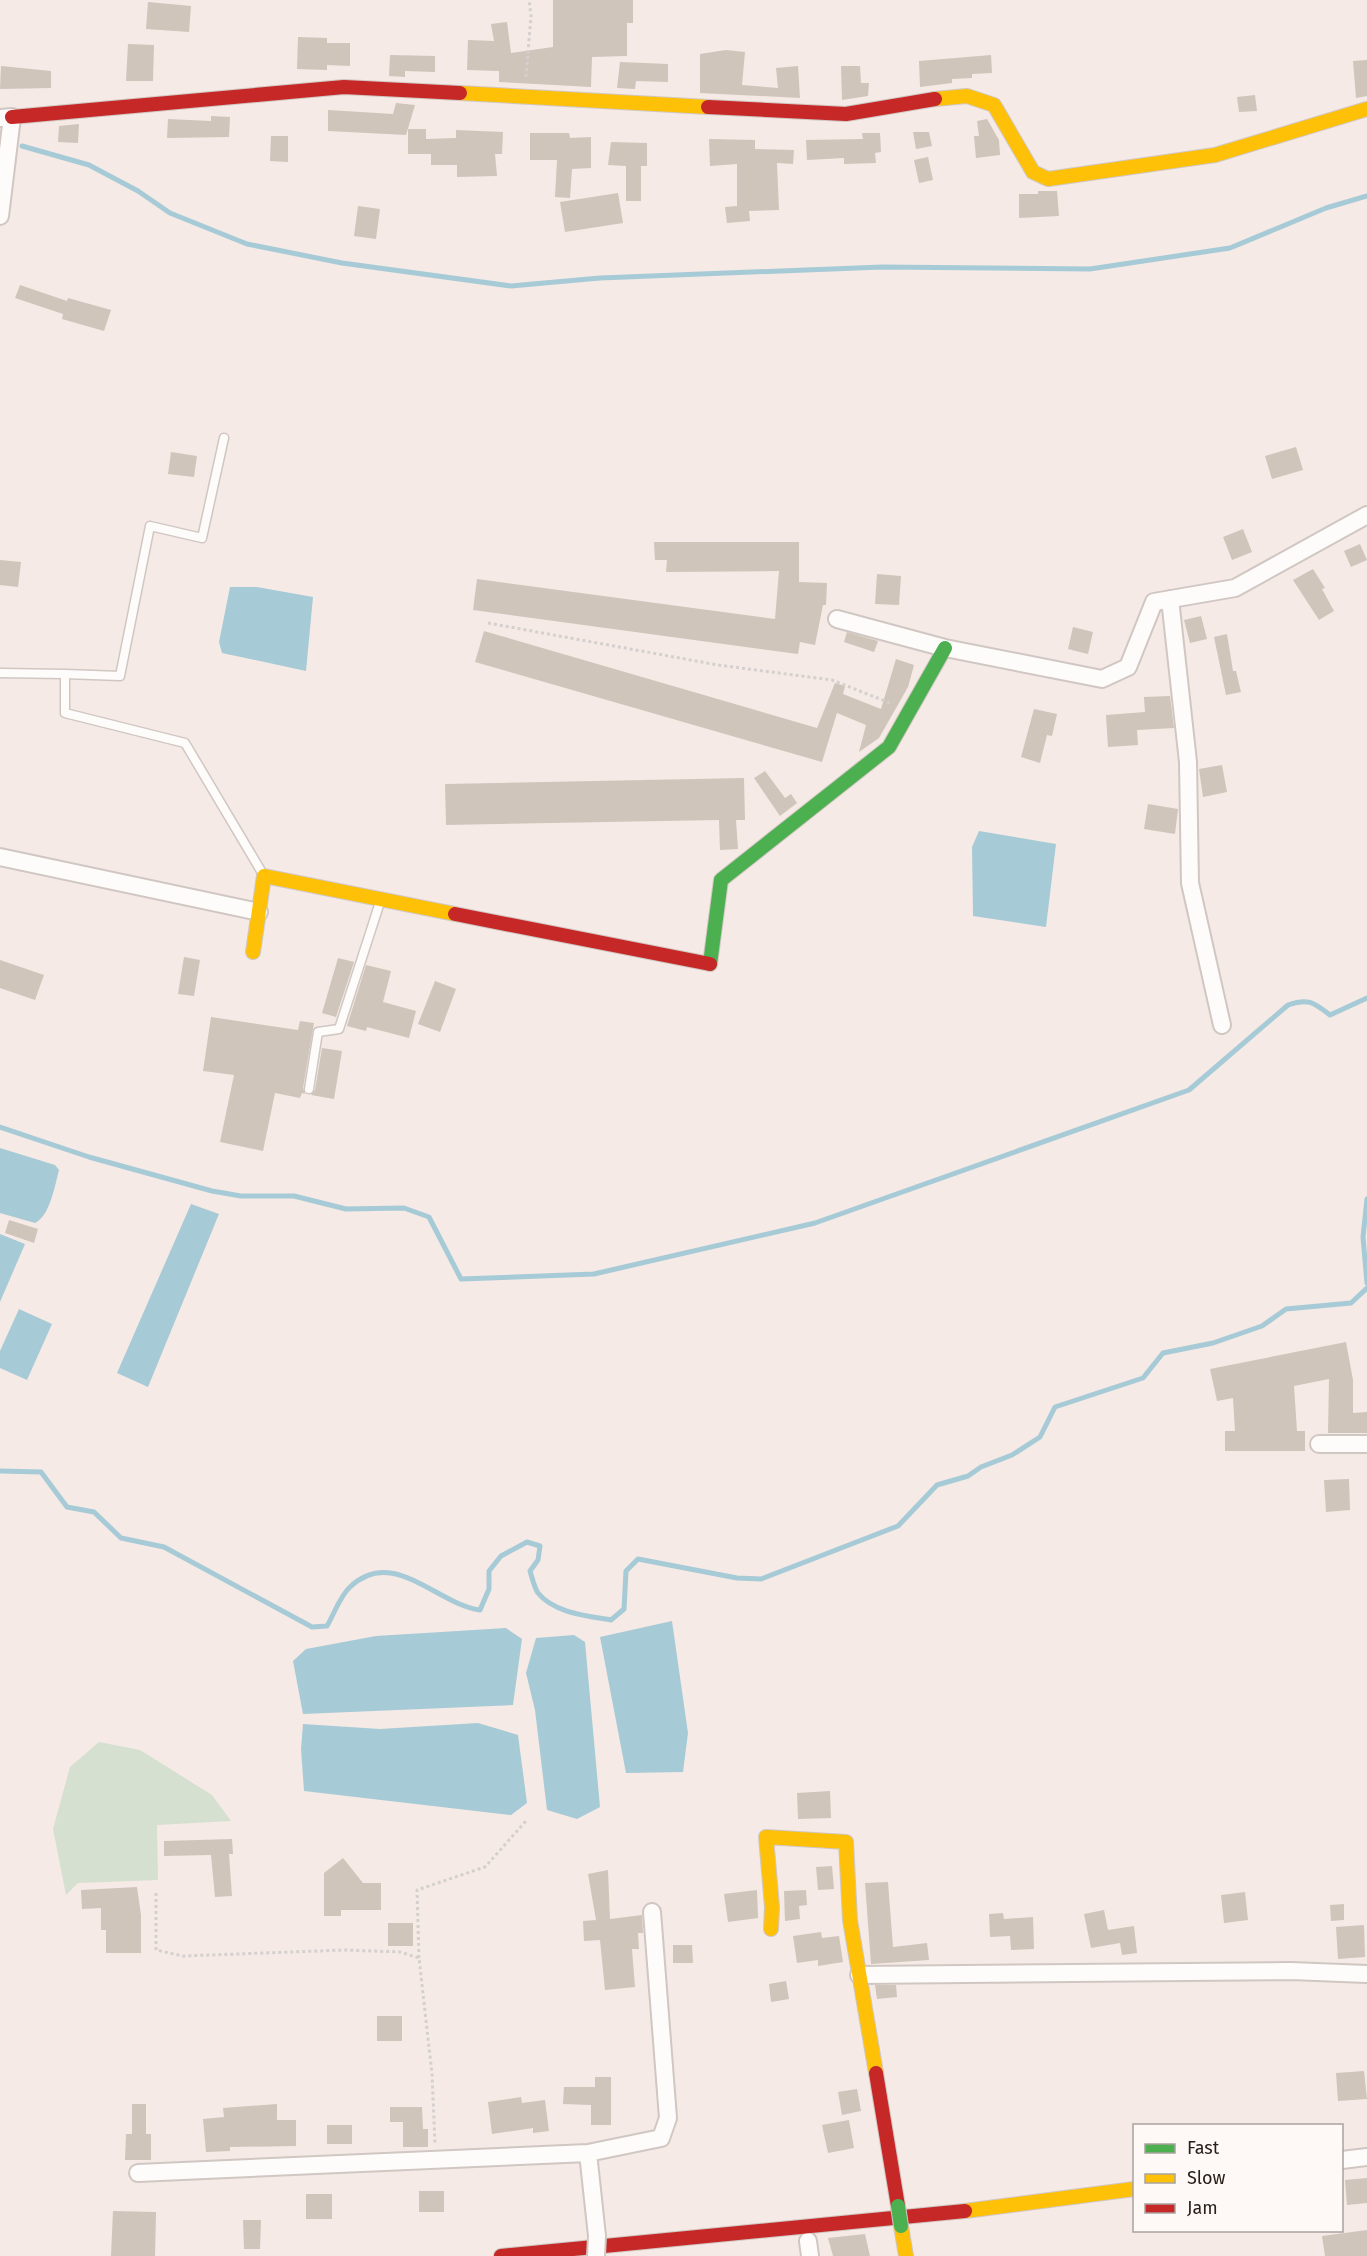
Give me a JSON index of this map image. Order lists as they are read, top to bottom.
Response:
{
  "legend": ["Fast", "Slow", "Jam"]
}
